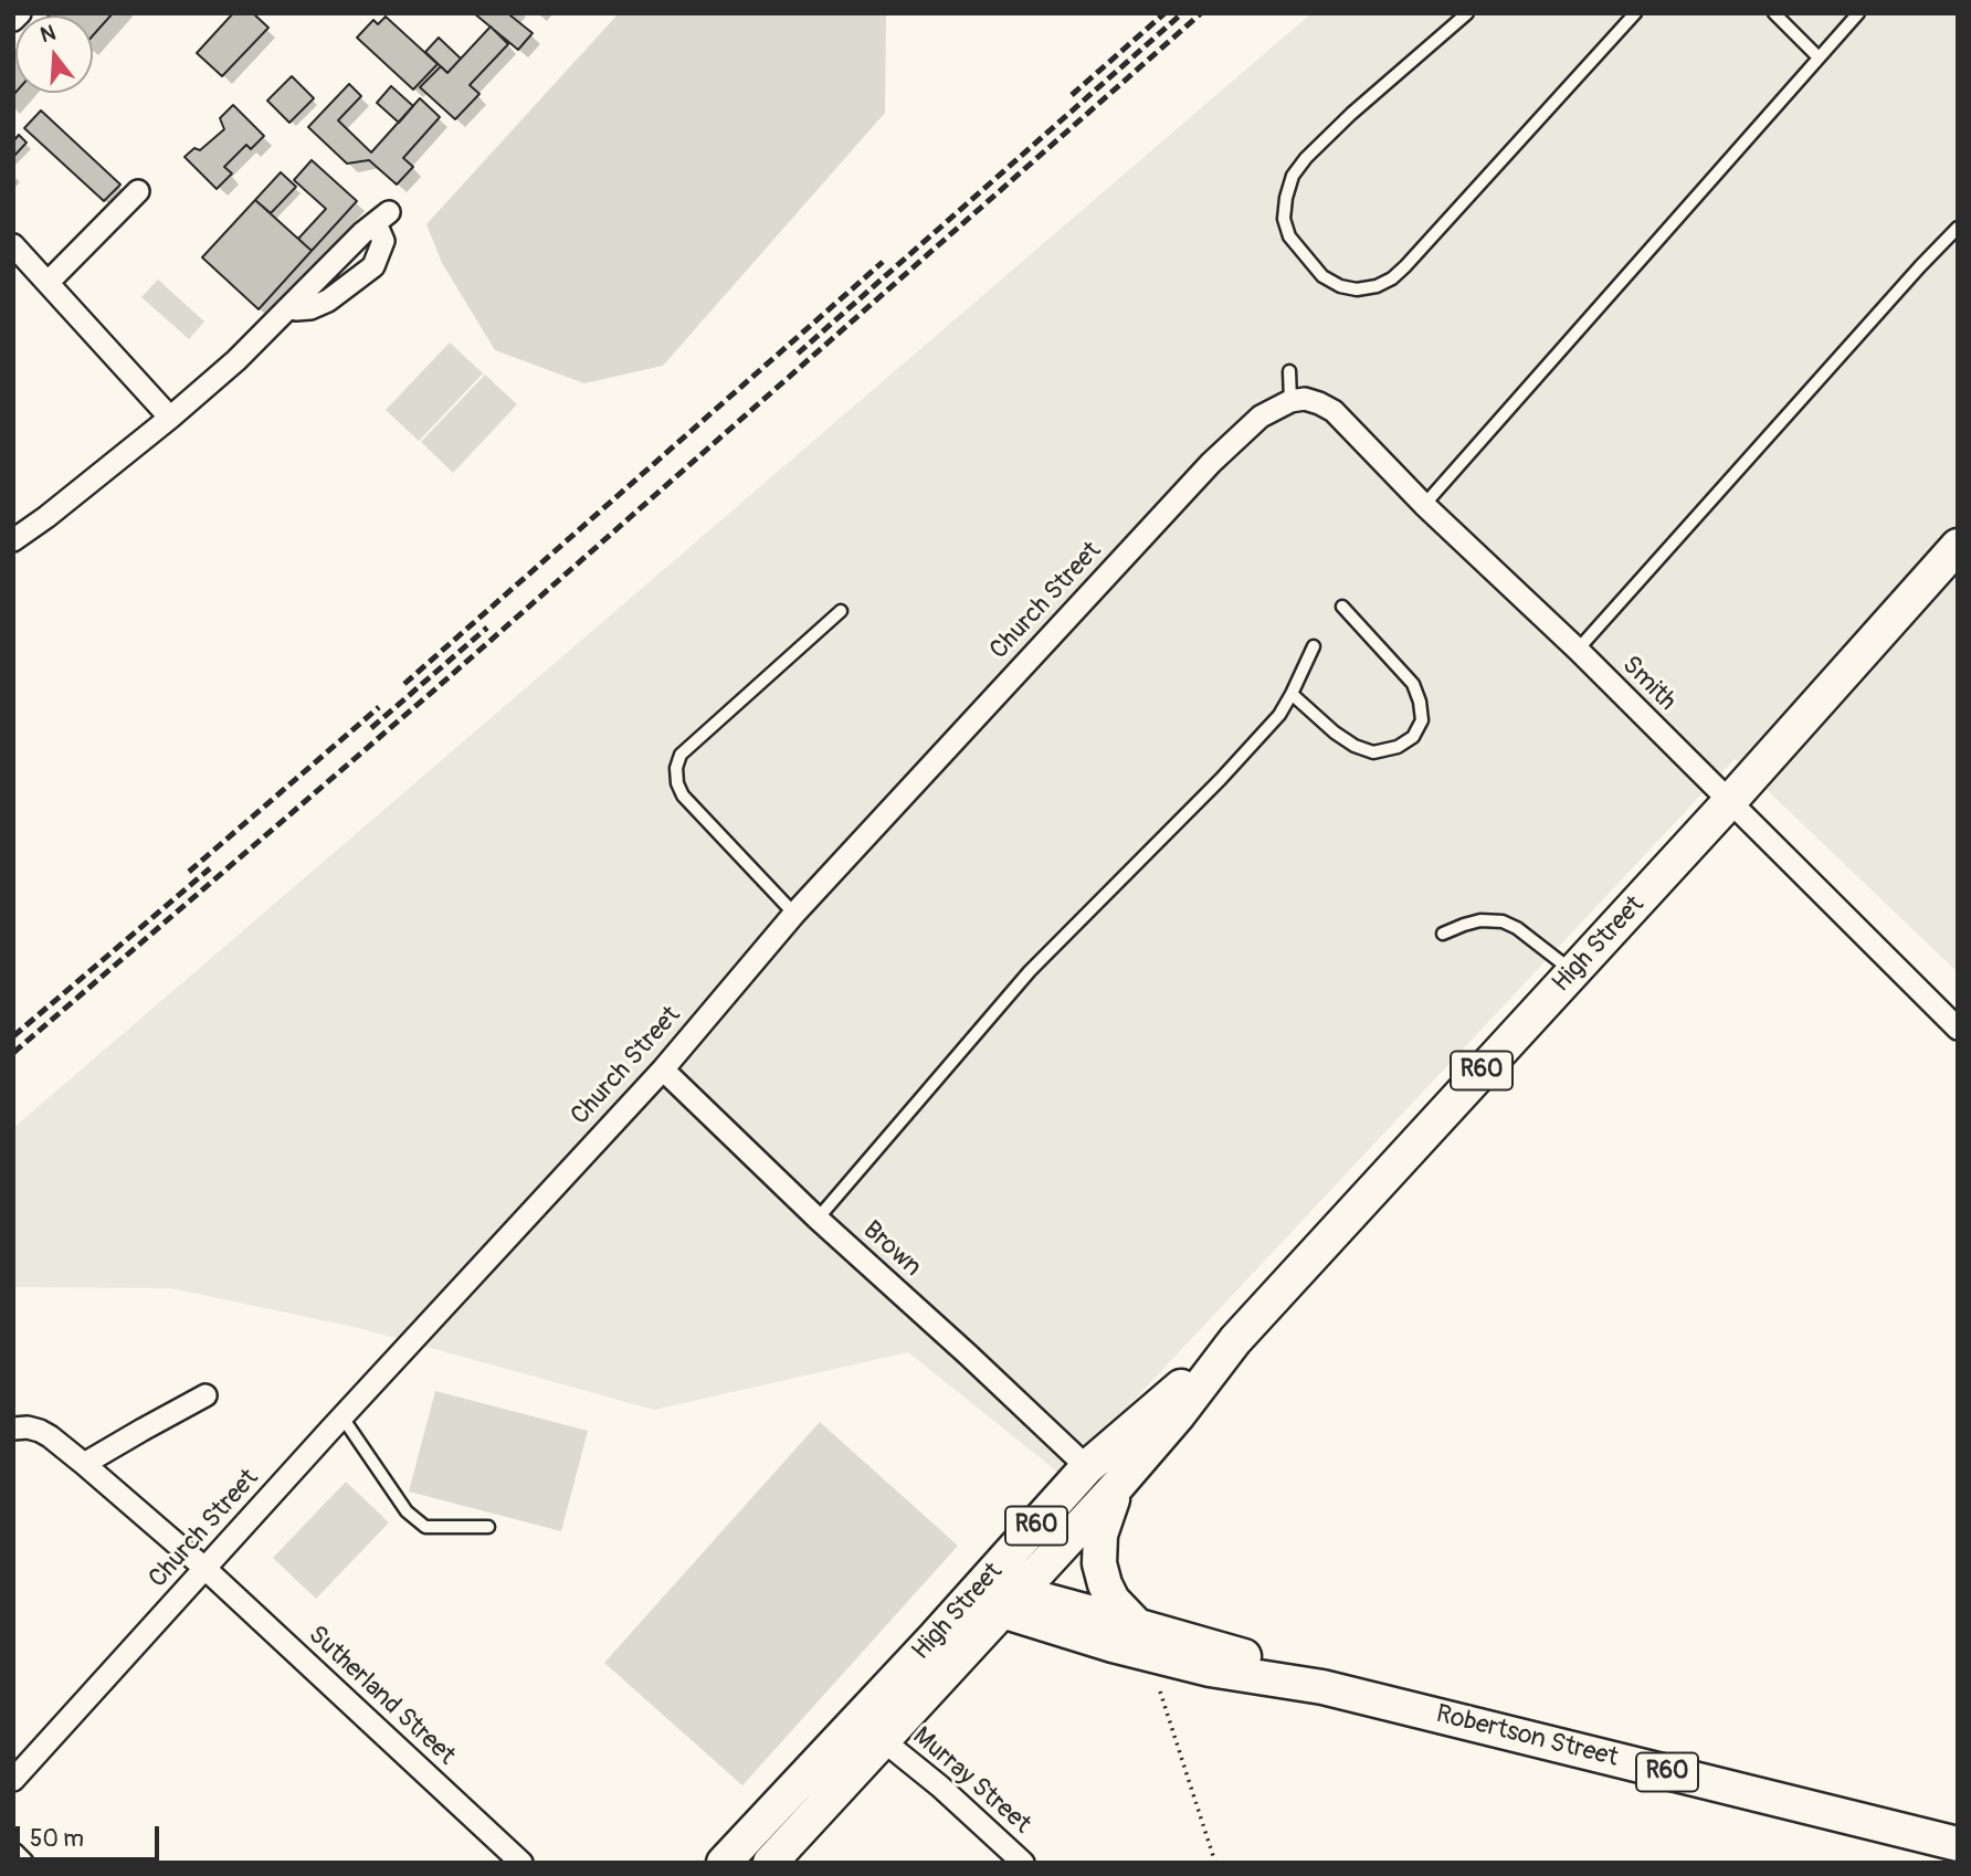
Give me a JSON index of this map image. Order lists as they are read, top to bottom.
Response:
{
  "streets": {
    "main road": ["High Street", "R60", "Robertson Street"],
    "street": [
      "Church Street",
      "Smith",
      "Brown",
      "Sutherland Street",
      "Murray Street"
    ]
  },
  "crossings": [
    ["Church Street", "Smith"],
    ["Church Street", "Brown"],
    ["Church Street", "Sutherland Street"],
    ["Smith", "High Street"],
    ["High Street", "Brown"],
    ["High Street", "Robertson Street"],
    ["High Street", "Murray Street"]
  ],
  "scale_bar": "50 m",
  "north": "top"
}
